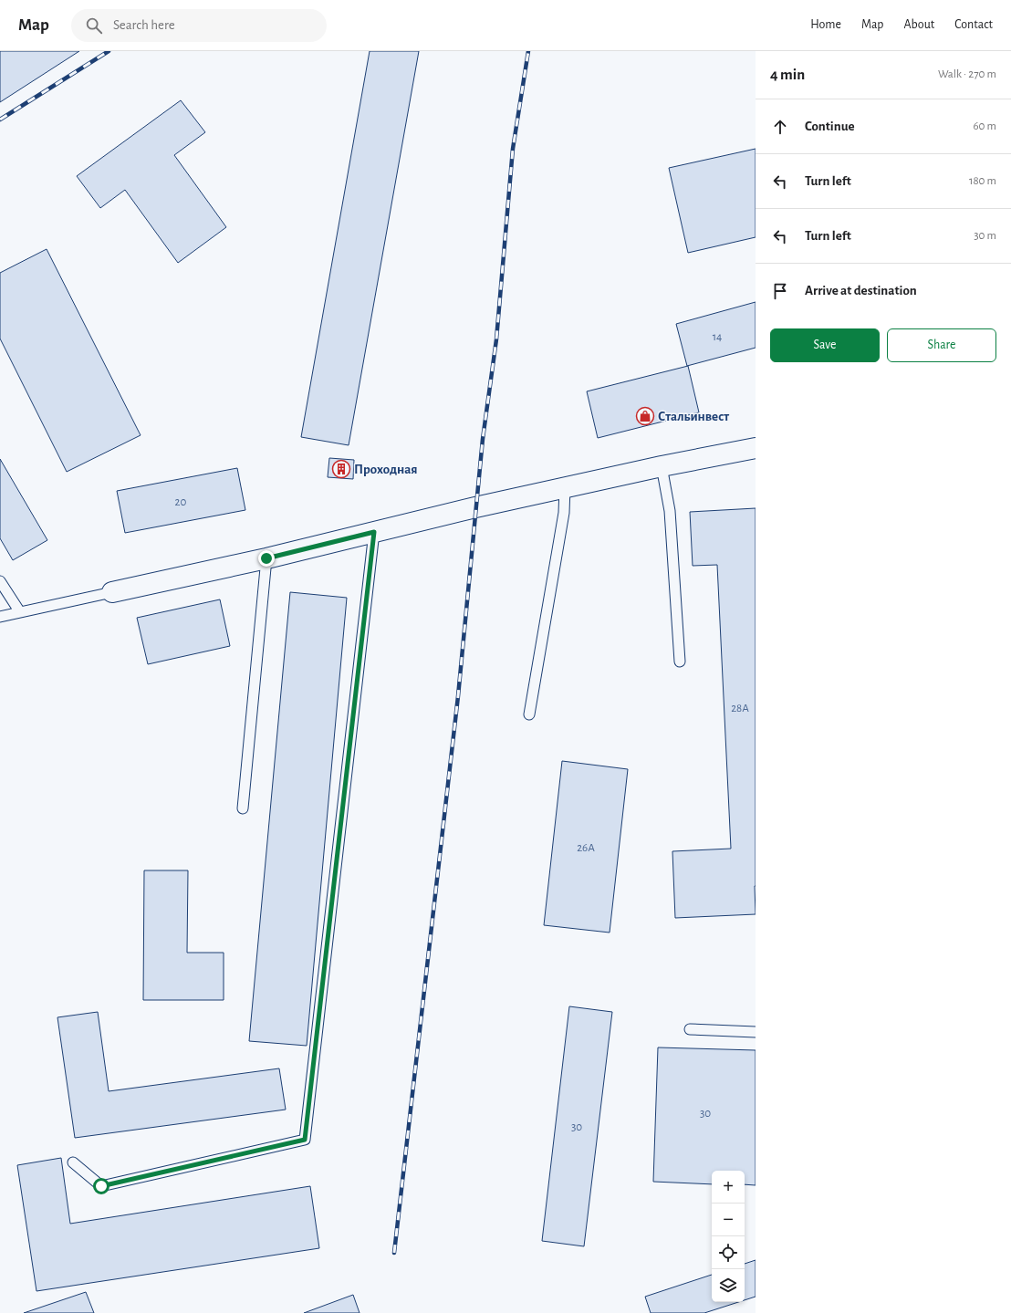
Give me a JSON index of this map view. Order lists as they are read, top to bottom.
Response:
{
  "places": {
    "shop": ["Стальинвест"],
    "building": ["Проходная"]
  },
  "house_numbers": [
    "14",
    "20",
    "28А",
    "26А",
    "30",
    "30"
  ],
  "page": {
    "header": "Map",
    "search": "Search here",
    "nav": [
      "Home",
      "Map",
      "About",
      "Contact"
    ],
    "heading": ["4 min", "Walk · 270 m"],
    "list": [
      ["Continue", "60 m"],
      ["Turn left", "180 m"],
      ["Turn left", "30 m"],
      "Arrive at destination"
    ],
    "buttons": ["Save", "Share"],
    "map_buttons": ["+", "−"]
  }
}
